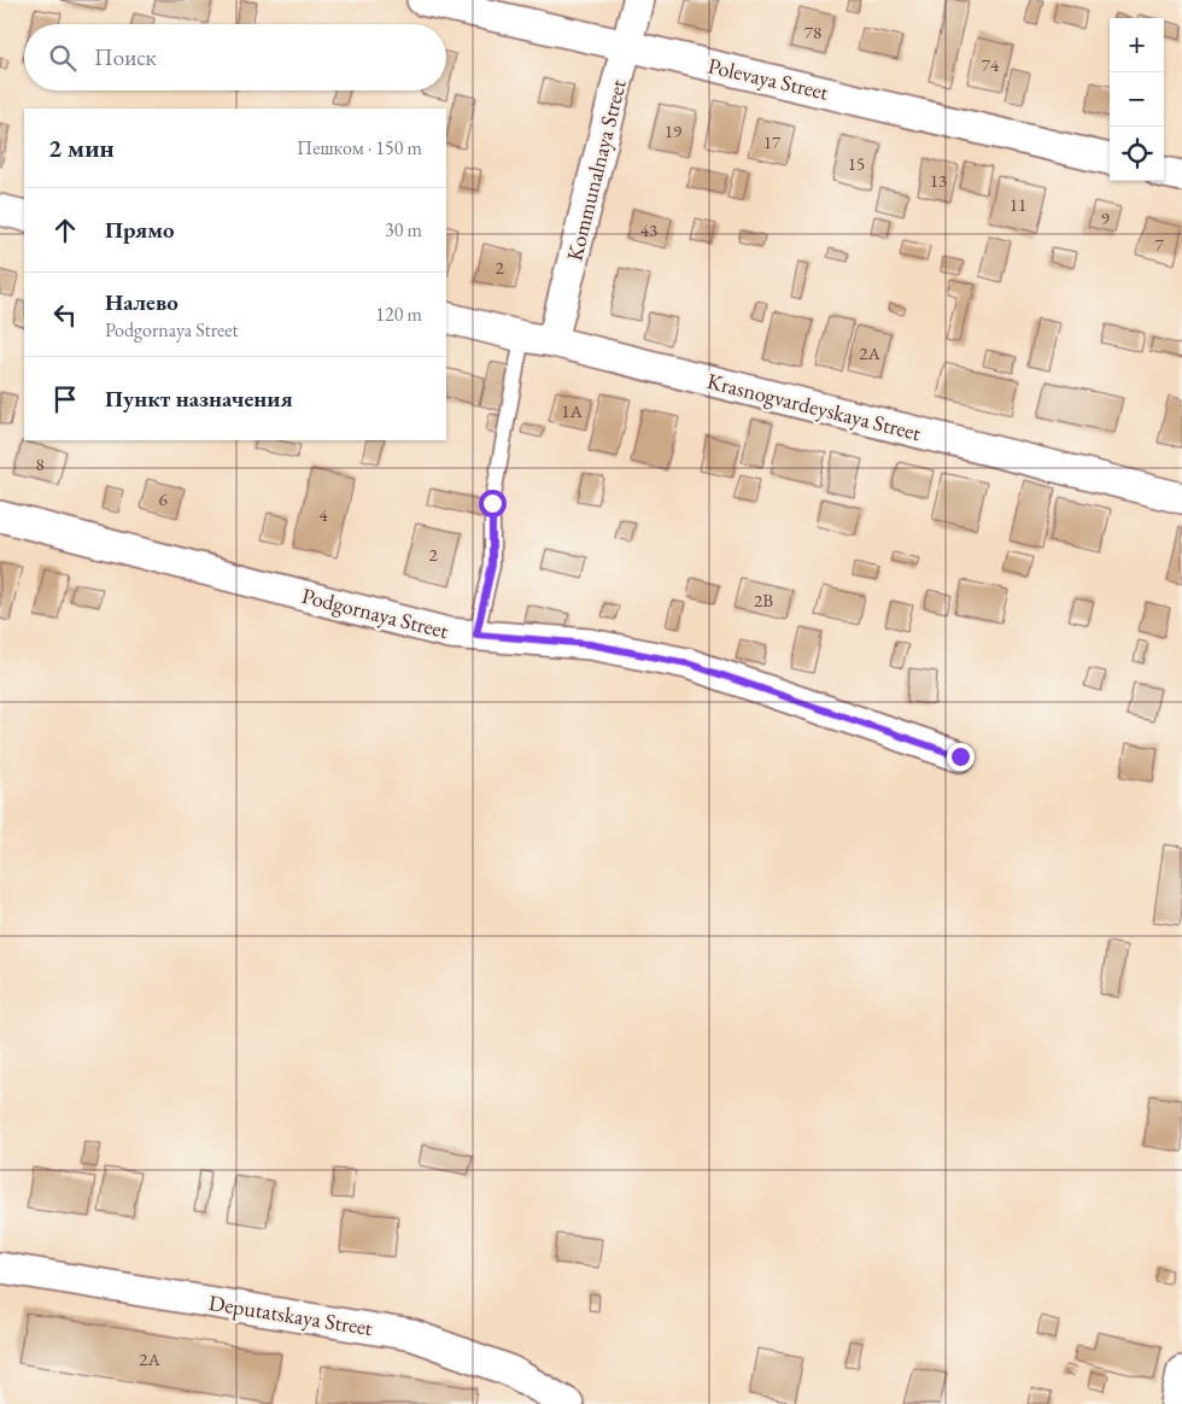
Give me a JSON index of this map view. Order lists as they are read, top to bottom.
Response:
{
  "streets": {
    "street": [
      "Polevaya Street",
      "Kommunalnaya Street",
      "Krasnogvardeyskaya Street",
      "Podgornaya Street",
      "Deputatskaya Street"
    ]
  },
  "crossings": [
    ["Polevaya Street", "Kommunalnaya Street"],
    ["Kommunalnaya Street", "Krasnogvardeyskaya Street"]
  ],
  "house_numbers": [
    "78",
    "74",
    "19",
    "17",
    "15",
    "13",
    "11",
    "9",
    "43",
    "7",
    "2",
    "2А",
    "1А",
    "8",
    "6",
    "4",
    "2",
    "2В",
    "2А"
  ],
  "page": {
    "map_buttons": ["+", "−"],
    "search": "Поиск",
    "heading": ["2 мин", "Пешком · 150 m"],
    "list": [
      ["Прямо", "30 m"],
      ["Налево", "Podgornaya Street", "120 m"],
      "Пункт назначения"
    ]
  }
}
